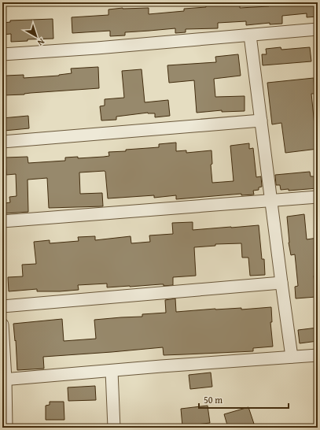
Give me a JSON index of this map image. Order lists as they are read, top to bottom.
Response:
{
  "scale_bar": "50 m",
  "north": "bottom right"
}
